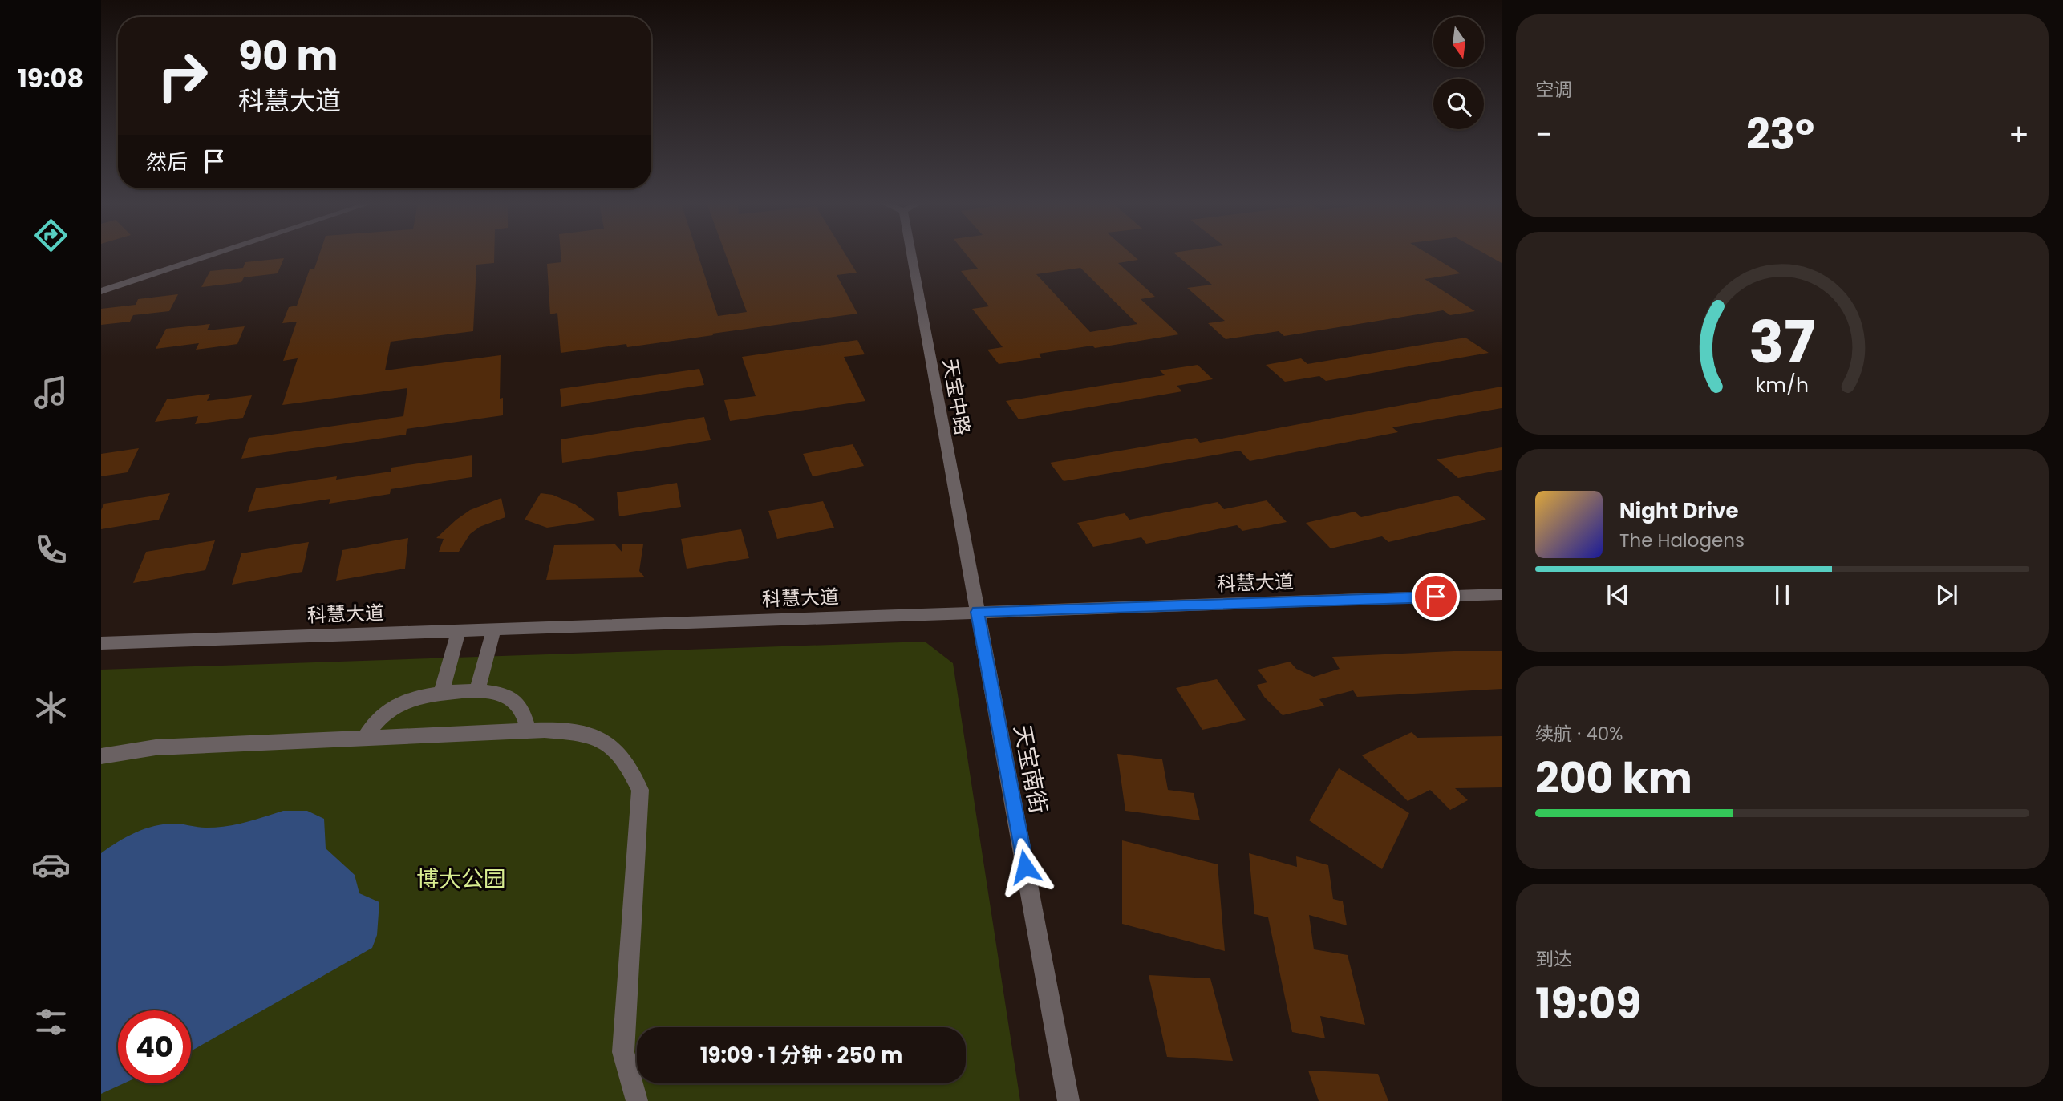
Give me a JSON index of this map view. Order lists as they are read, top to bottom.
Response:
{
  "streets": {
    "street": ["天宝中路", "科慧大道", "天宝南街"]
  },
  "crossings": [
    ["天宝中路", "科慧大道"],
    ["天宝中路", "天宝南街"],
    ["科慧大道", "天宝南街"]
  ],
  "parks": ["博大公园"],
  "north": "bottom",
  "page": {
    "tabs": "19:08",
    "tile": [
      "空调",
      ["续航 · 40%", "200 km"],
      ["到达", "19:09"]
    ],
    "turn": ["90 m", "科慧大道"],
    "heat": ["−", "23°", "+"],
    "then": "然后",
    "song": ["Night Drive", "The Halogens"],
    "limit": "40",
    "trip": "19:09 · 1 分钟 · 250 m",
    "gauge": ["37", "km/h"]
  }
}
